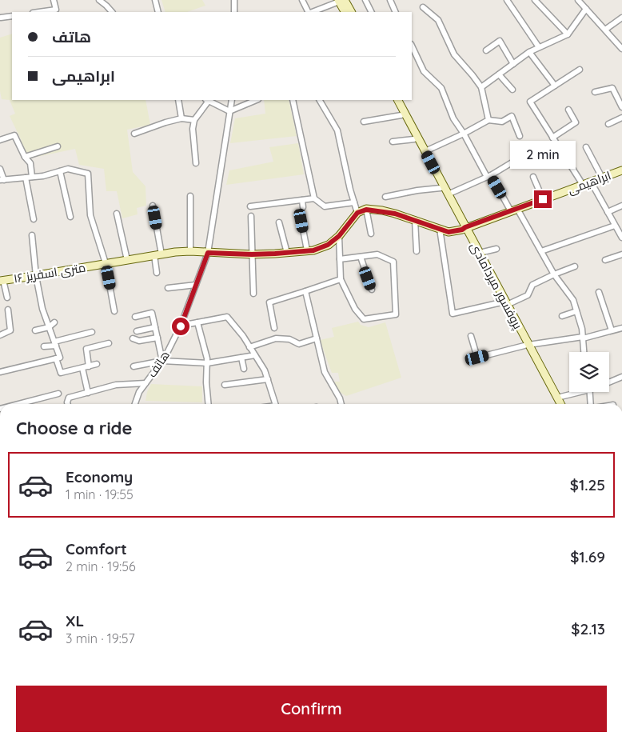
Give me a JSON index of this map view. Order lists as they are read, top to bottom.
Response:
{
  "streets": {
    "main road": ["ابراهیمی", "۱۶ متری اسفریز", "پروفسور میردامادی"],
    "street": ["هاتف"]
  },
  "crossings": [
    ["ابراهیمی", "پروفسور میردامادی"],
    ["۱۶ متری اسفریز", "هاتف"]
  ],
  "page": {
    "banner": ["هاتف", "ابراهیمی"],
    "bubble": "2 min",
    "heading": "Choose a ride",
    "list": [
      {
        "name": "Economy",
        "note": "1 min · 19:55",
        "value": "$1.25"
      },
      {
        "name": "Comfort",
        "note": "2 min · 19:56",
        "value": "$1.69"
      },
      {
        "name": "XL",
        "note": "3 min · 19:57",
        "value": "$2.13"
      }
    ],
    "buttons": "Confirm"
  }
}
